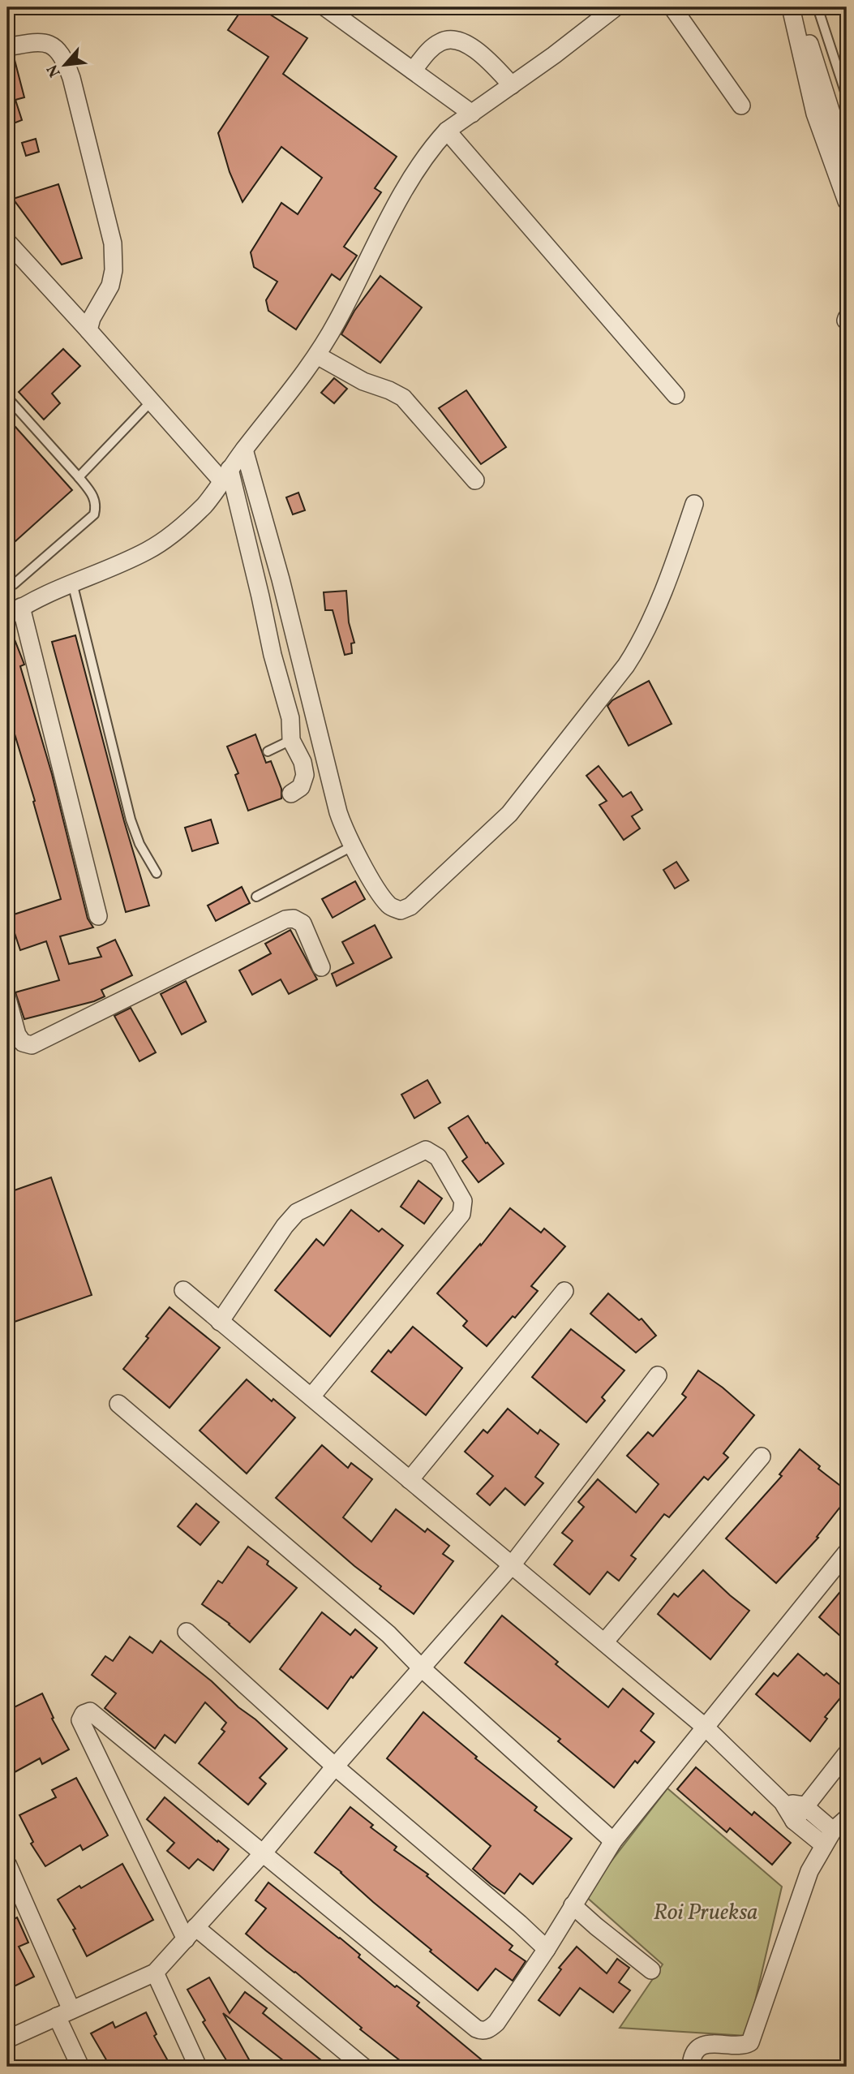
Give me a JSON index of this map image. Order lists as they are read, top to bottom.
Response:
{
  "parks": ["Roi Prueksa"],
  "north": "bottom left"
}
